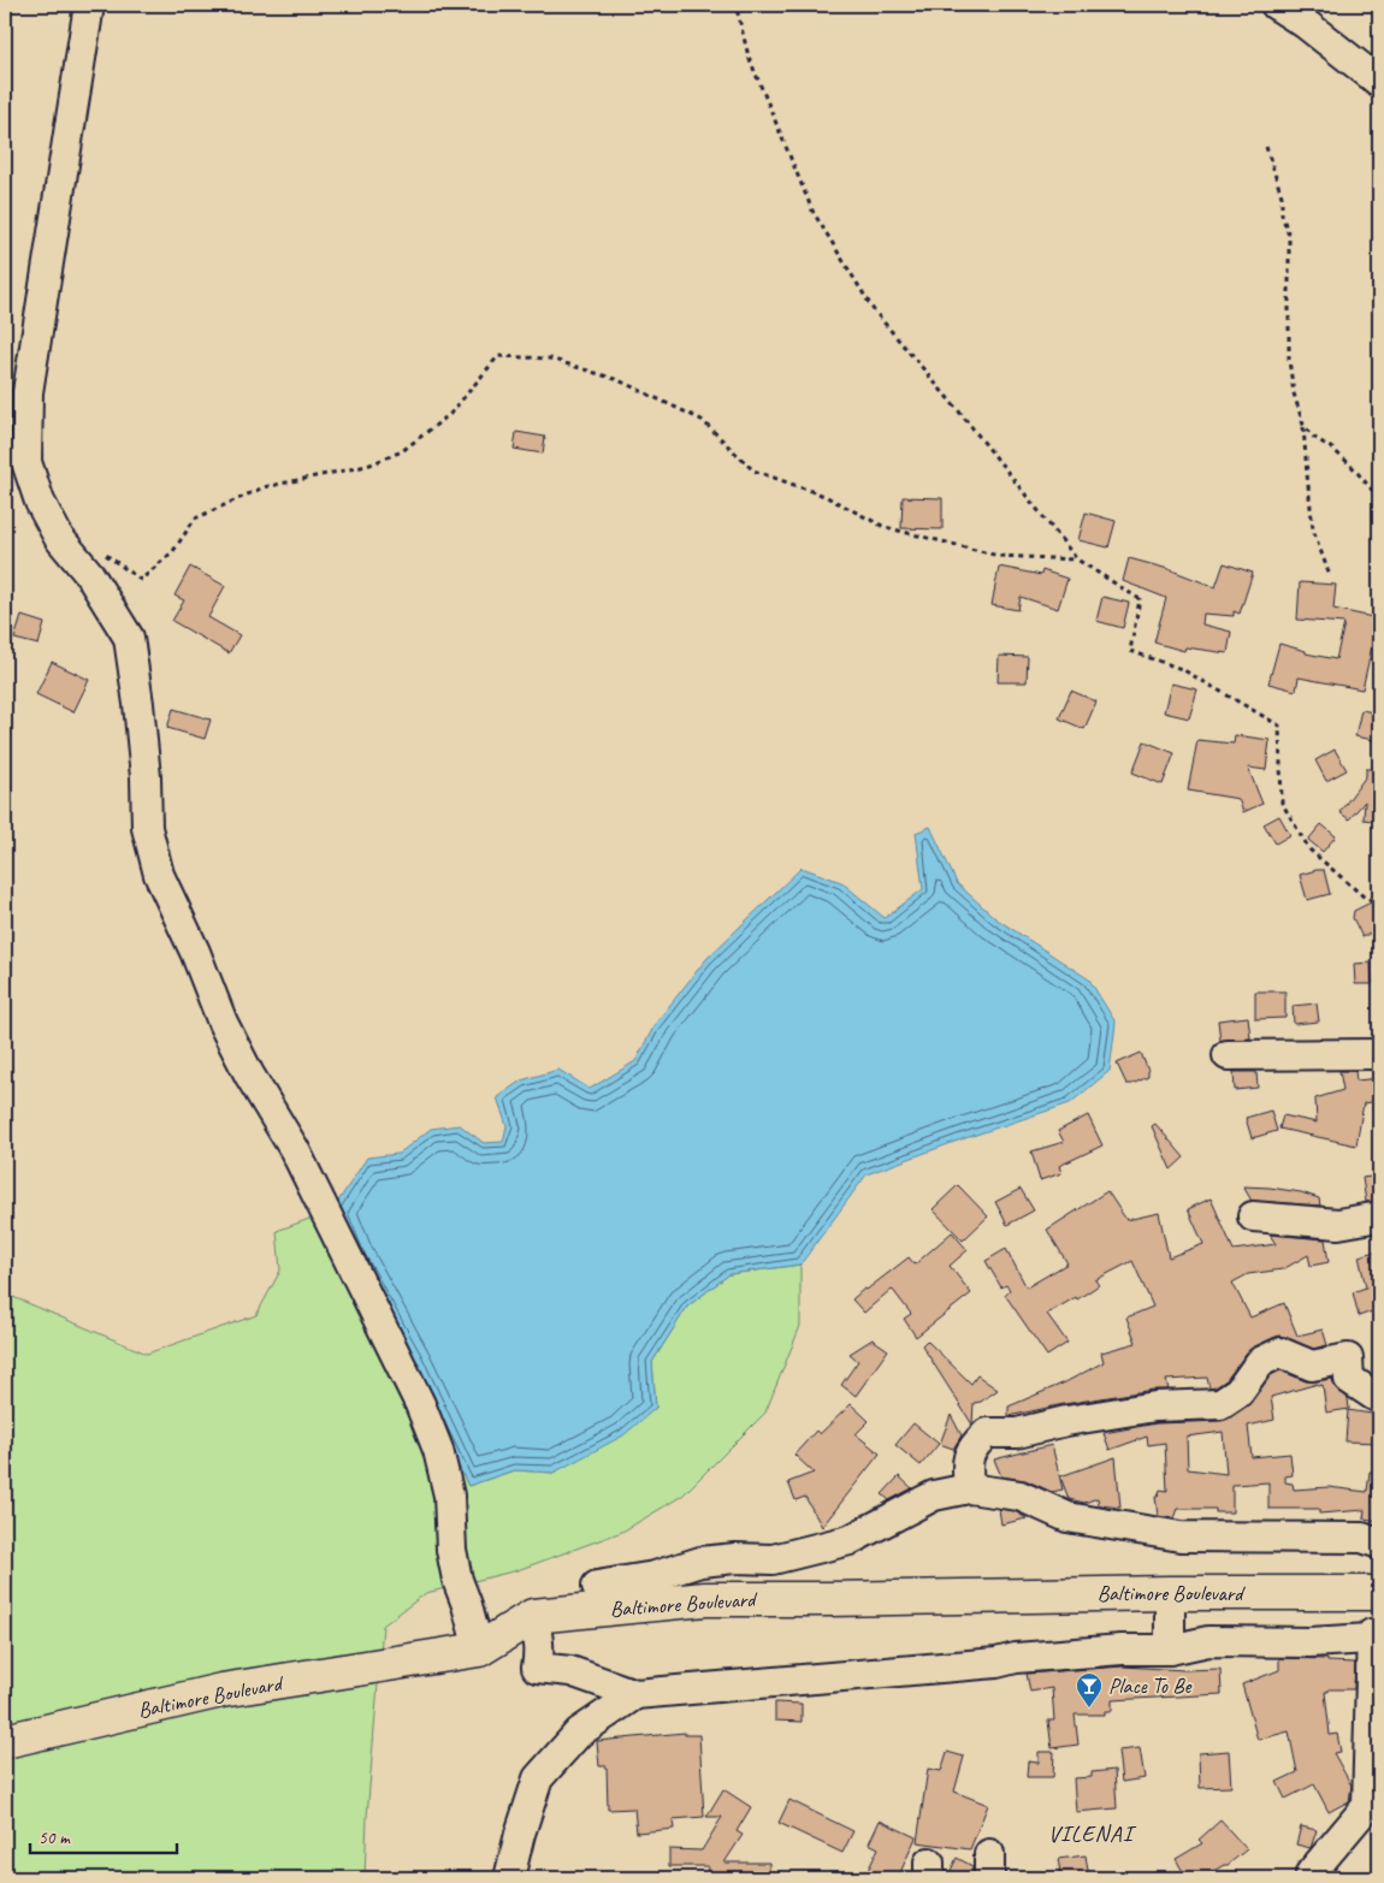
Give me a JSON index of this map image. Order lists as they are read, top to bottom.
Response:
{
  "streets": {
    "highway": ["Baltimore Boulevard"]
  },
  "districts": ["VILENAI"],
  "places": {
    "bar": ["Place To Be"]
  },
  "scale_bar": "50 m"
}
